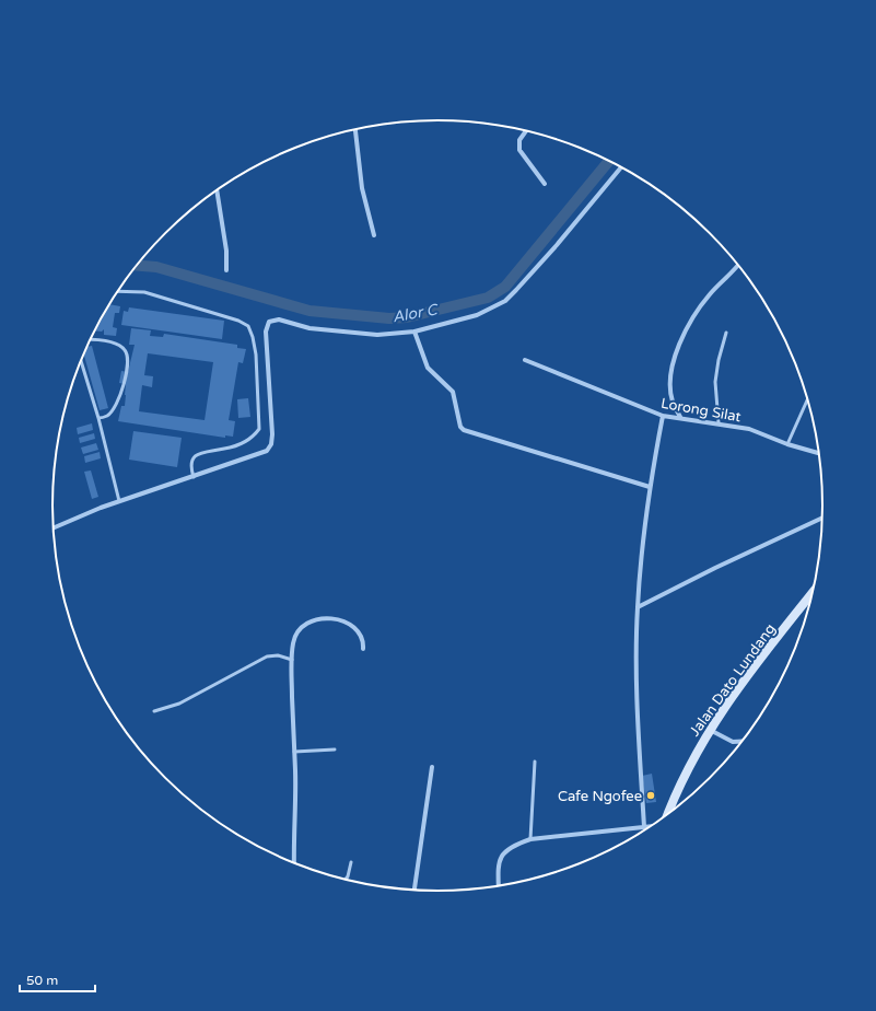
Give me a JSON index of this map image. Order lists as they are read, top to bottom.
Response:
{
  "streets": {
    "main road": ["Jalan Dato Lundang"],
    "street": ["Lorong Silat"]
  },
  "water": ["Alor C"],
  "places": ["Cafe Ngofee"],
  "scale_bar": "50 m"
}
